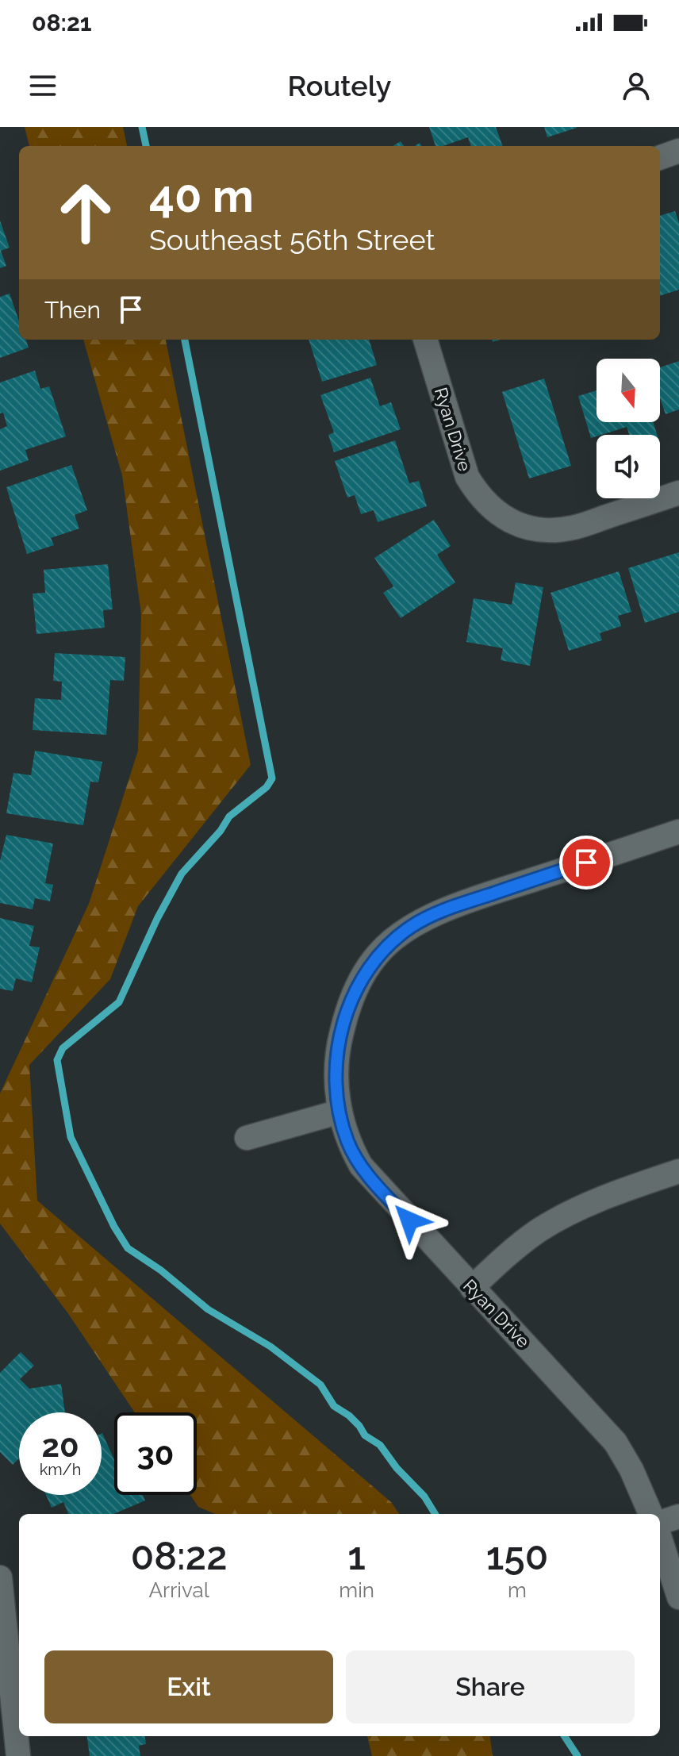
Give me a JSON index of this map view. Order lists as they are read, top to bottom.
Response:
{
  "streets": {
    "street": ["Ryan Drive"]
  },
  "north": "bottom",
  "page": {
    "status": "08:21",
    "header": "Routely",
    "turn": ["40 m", "Southeast 56th Street"],
    "then": "Then",
    "speed": "20 km/h",
    "limit": "30",
    "eta": [
      "08:22",
      "Arrival",
      "1",
      "min",
      "150",
      "m"
    ],
    "buttons": ["Exit", "Share"]
  }
}
